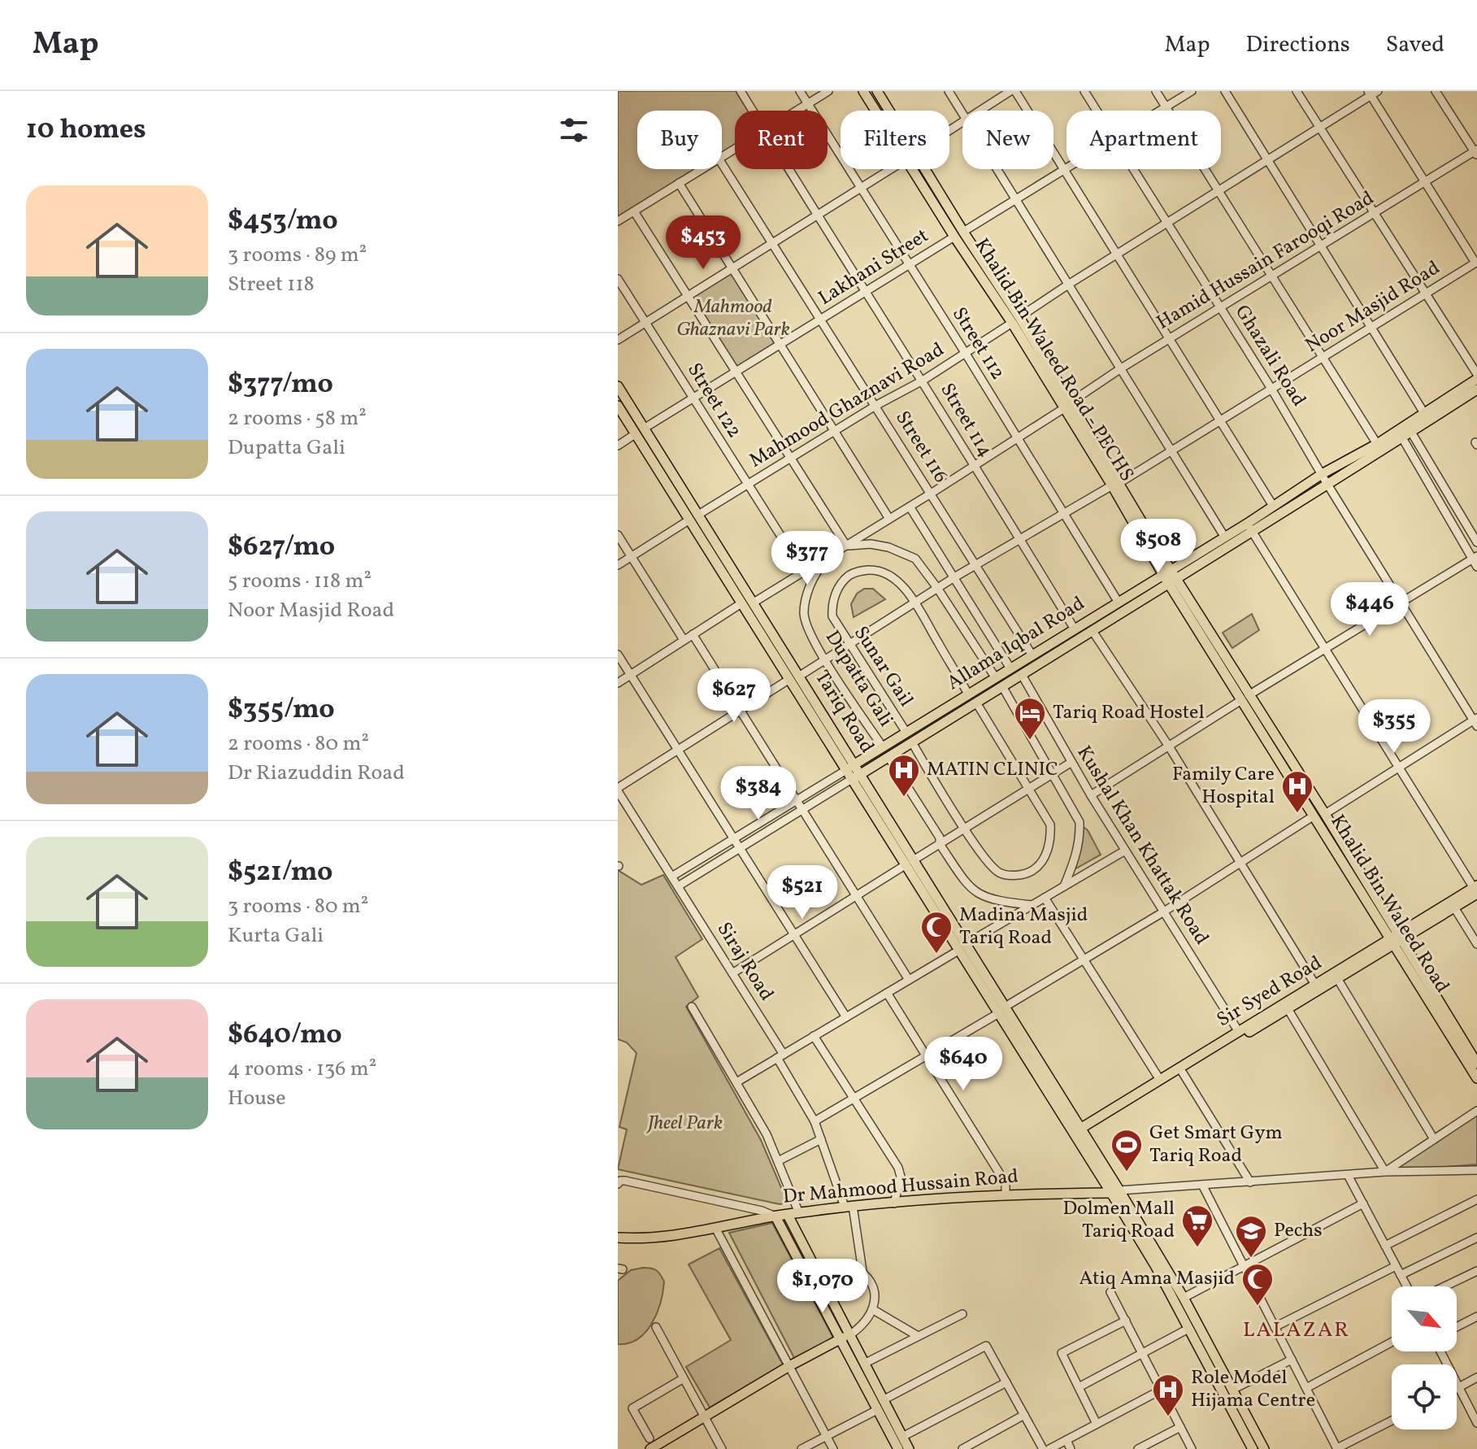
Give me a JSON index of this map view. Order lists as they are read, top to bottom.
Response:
{
  "streets": {
    "main road": [
      "Khalid Bin Waleed Road - PECHS",
      "Allama Iqbal Road",
      "Tariq Road",
      "Khalid Bin Waleed Road",
      "Sir Syed Road",
      "Dr Mahmood Hussain Road"
    ],
    "street": [
      "Hamid Hussain Farooqi Road",
      "Lakhani Street",
      "Noor Masjid Road",
      "Street 112",
      "Ghazali Road",
      "Street 122",
      "Mahmood Ghaznavi Road",
      "Street 114",
      "Street 116",
      "Sunar Gail",
      "Dupatta Gali",
      "Kushal Khan Khattak Road",
      "Siraj Road"
    ]
  },
  "crossings": [
    ["Hamid Hussain Farooqi Road", "Street 112"],
    ["Hamid Hussain Farooqi Road", "Ghazali Road"],
    ["Hamid Hussain Farooqi Road", "Khalid Bin Waleed Road - PECHS"],
    ["Hamid Hussain Farooqi Road", "Street 122"],
    ["Hamid Hussain Farooqi Road", "Street 114"],
    ["Hamid Hussain Farooqi Road", "Street 116"],
    ["Hamid Hussain Farooqi Road", "Dupatta Gali"],
    ["Hamid Hussain Farooqi Road", "Tariq Road"],
    ["Lakhani Street", "Street 112"],
    ["Lakhani Street", "Khalid Bin Waleed Road - PECHS"],
    ["Lakhani Street", "Street 122"],
    ["Lakhani Street", "Street 114"],
    ["Lakhani Street", "Street 116"],
    ["Lakhani Street", "Tariq Road"],
    ["Noor Masjid Road", "Street 112"],
    ["Noor Masjid Road", "Ghazali Road"],
    ["Noor Masjid Road", "Khalid Bin Waleed Road - PECHS"],
    ["Noor Masjid Road", "Street 114"],
    ["Noor Masjid Road", "Street 116"],
    ["Noor Masjid Road", "Sunar Gail"],
    ["Noor Masjid Road", "Dupatta Gali"],
    ["Noor Masjid Road", "Tariq Road"],
    ["Street 112", "Mahmood Ghaznavi Road"],
    ["Street 112", "Allama Iqbal Road"],
    ["Ghazali Road", "Mahmood Ghaznavi Road"],
    ["Ghazali Road", "Allama Iqbal Road"],
    ["Khalid Bin Waleed Road - PECHS", "Mahmood Ghaznavi Road"],
    ["Khalid Bin Waleed Road - PECHS", "Allama Iqbal Road"],
    ["Khalid Bin Waleed Road - PECHS", "Khalid Bin Waleed Road"],
    ["Street 122", "Mahmood Ghaznavi Road"],
    ["Mahmood Ghaznavi Road", "Street 114"],
    ["Mahmood Ghaznavi Road", "Street 116"],
    ["Mahmood Ghaznavi Road", "Tariq Road"],
    ["Street 114", "Allama Iqbal Road"],
    ["Street 116", "Allama Iqbal Road"],
    ["Allama Iqbal Road", "Sunar Gail"],
    ["Allama Iqbal Road", "Dupatta Gali"],
    ["Allama Iqbal Road", "Tariq Road"],
    ["Allama Iqbal Road", "Kushal Khan Khattak Road"],
    ["Allama Iqbal Road", "Siraj Road"],
    ["Tariq Road", "Sir Syed Road"],
    ["Tariq Road", "Dr Mahmood Hussain Road"],
    ["Kushal Khan Khattak Road", "Sir Syed Road"],
    ["Khalid Bin Waleed Road", "Sir Syed Road"],
    ["Siraj Road", "Dr Mahmood Hussain Road"]
  ],
  "districts": ["LALAZAR"],
  "parks": ["Mahmood Ghaznavi Park", "Jheel Park"],
  "places": {
    "hotel": ["Tariq Road Hostel"],
    "hospital": ["MATIN CLINIC", "Family Care Hospital", "Role Model Hijama Centre"],
    "mosque": ["Madina Masjid Tariq Road", "Atiq Amna Masjid"],
    "sports": ["Get Smart Gym Tariq Road"],
    "supermarket": ["Dolmen Mall Tariq Road"],
    "school or university": ["Pechs"]
  },
  "north": "bottom right",
  "page": {
    "header": "Map",
    "nav": ["Map", "Directions", "Saved"],
    "heading": "10 homes",
    "chip": [
      "Buy",
      "Rent",
      "Filters",
      "New",
      "Apartment"
    ],
    "list": [
      {
        "name": "$453/mo",
        "note": "3 rooms · 89 m² · Street 118"
      },
      {
        "name": "$377/mo",
        "note": "2 rooms · 58 m² · Dupatta Gali"
      },
      {
        "name": "$627/mo",
        "note": "5 rooms · 118 m² · Noor Masjid Road"
      },
      {
        "name": "$355/mo",
        "note": "2 rooms · 80 m² · Dr Riazuddin Road"
      },
      {
        "name": "$521/mo",
        "note": "3 rooms · 80 m² · Kurta Gali"
      },
      {
        "name": "$640/mo",
        "note": "4 rooms · 136 m² · House"
      }
    ],
    "price": [
      "$453",
      "$508",
      "$377",
      "$446",
      "$627",
      "$355",
      "$384",
      "$521",
      "$640",
      "$1,070"
    ]
  }
}
